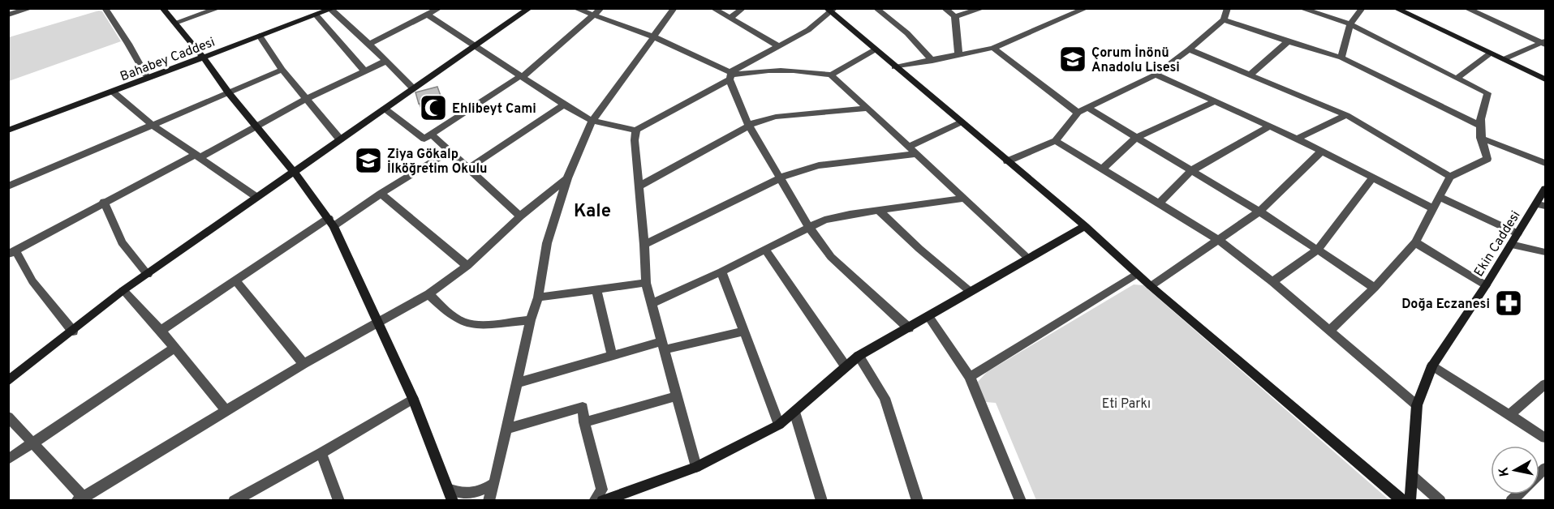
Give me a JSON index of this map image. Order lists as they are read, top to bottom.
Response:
{
  "streets": {
    "street": ["Bahabey Caddesi", "Ekin Caddesi"]
  },
  "districts": ["Kale"],
  "parks": ["Eti Parkı"],
  "places": {
    "school or university": ["Çorum İnönü Anadolu Lisesi", "Ziya Gökalp İlköğretim Okulu"],
    "mosque": ["Ehlibeyt Cami"],
    "pharmacy": ["Doğa Eczanesi"]
  },
  "north": "left"
}
